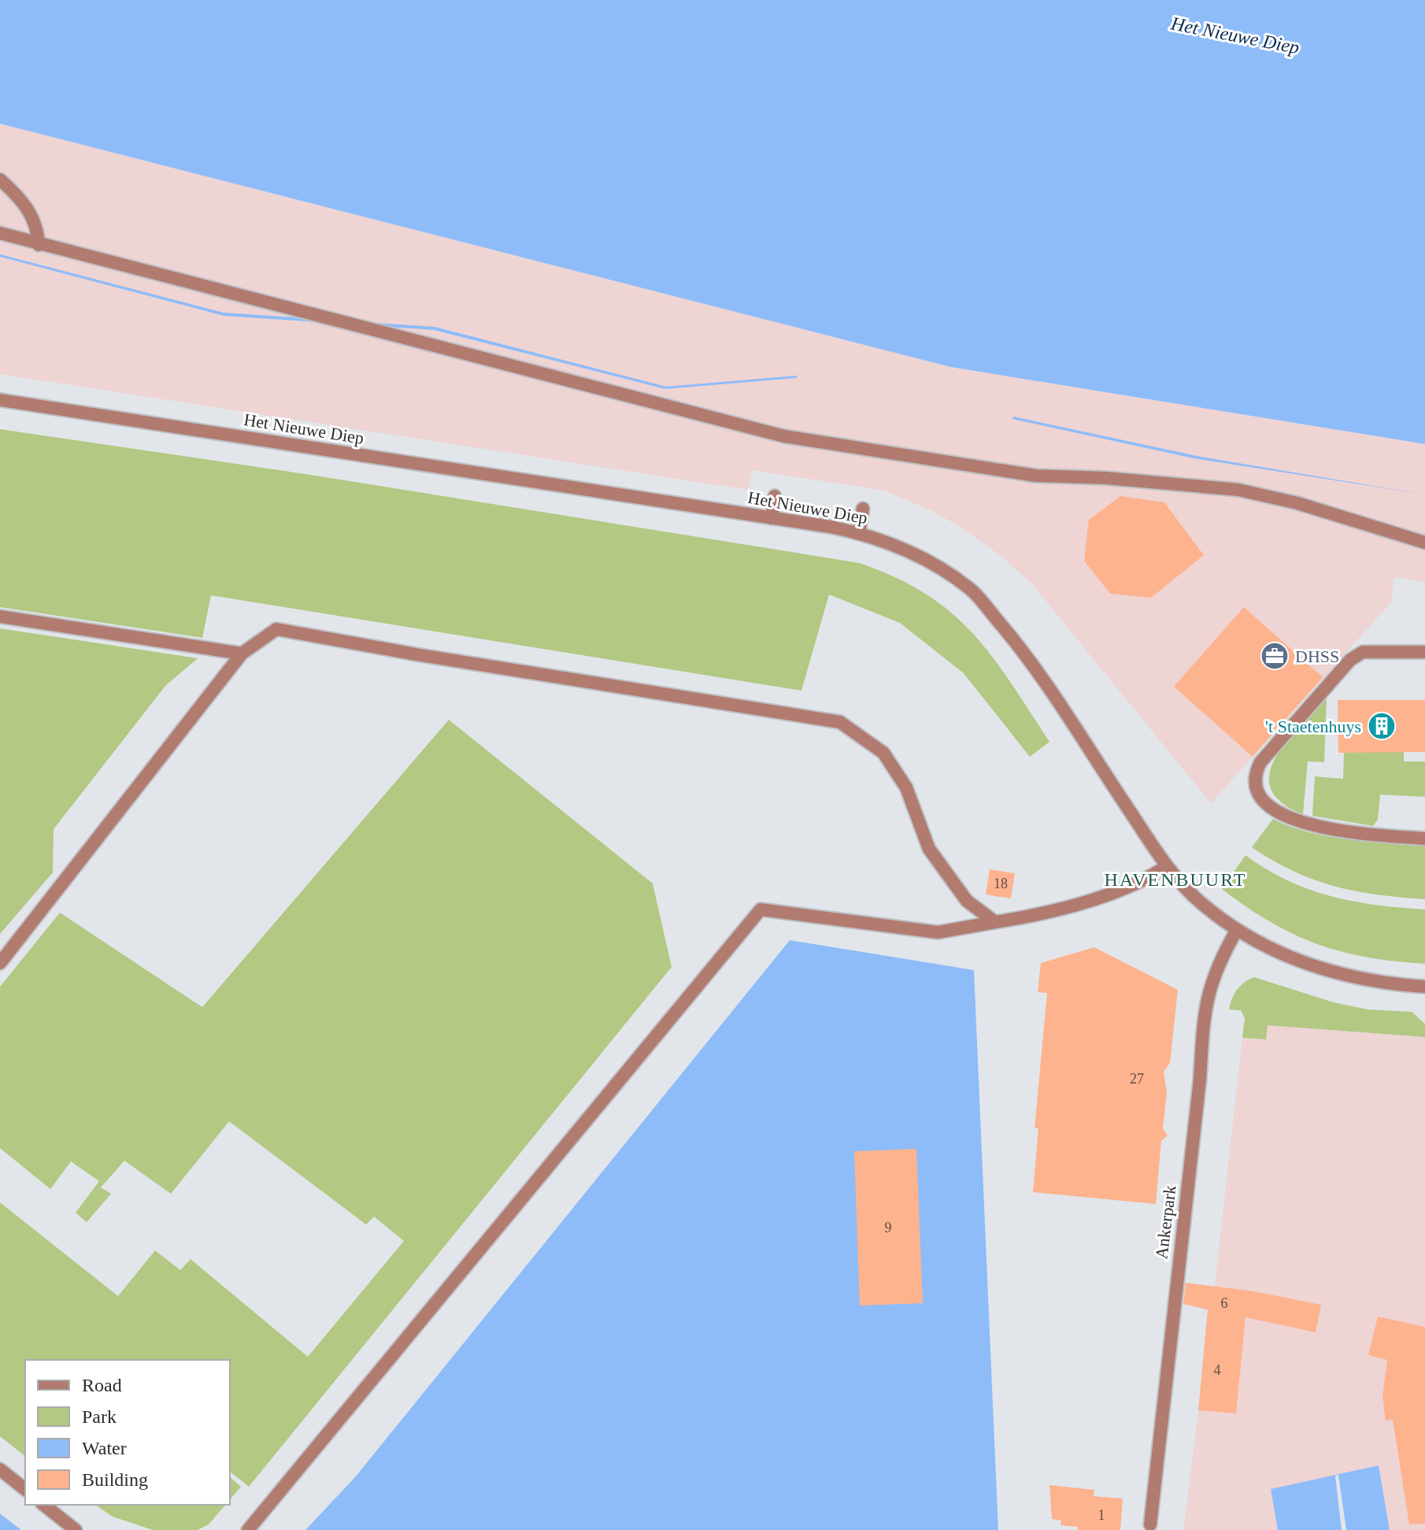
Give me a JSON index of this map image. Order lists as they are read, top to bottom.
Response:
{
  "streets": {
    "street": ["Het Nieuwe Diep", "Ankerpark"]
  },
  "crossings": [
    ["Het Nieuwe Diep", "Ankerpark"]
  ],
  "districts": ["HAVENBUURT"],
  "water": ["Het Nieuwe Diep"],
  "places": {
    "office": ["DHSS"],
    "building": ["'t Staetenhuys"]
  },
  "house_numbers": [
    "18",
    "27",
    "9",
    "6",
    "4",
    "1"
  ],
  "legend": [
    "Road",
    "Park",
    "Water",
    "Building"
  ]
}
